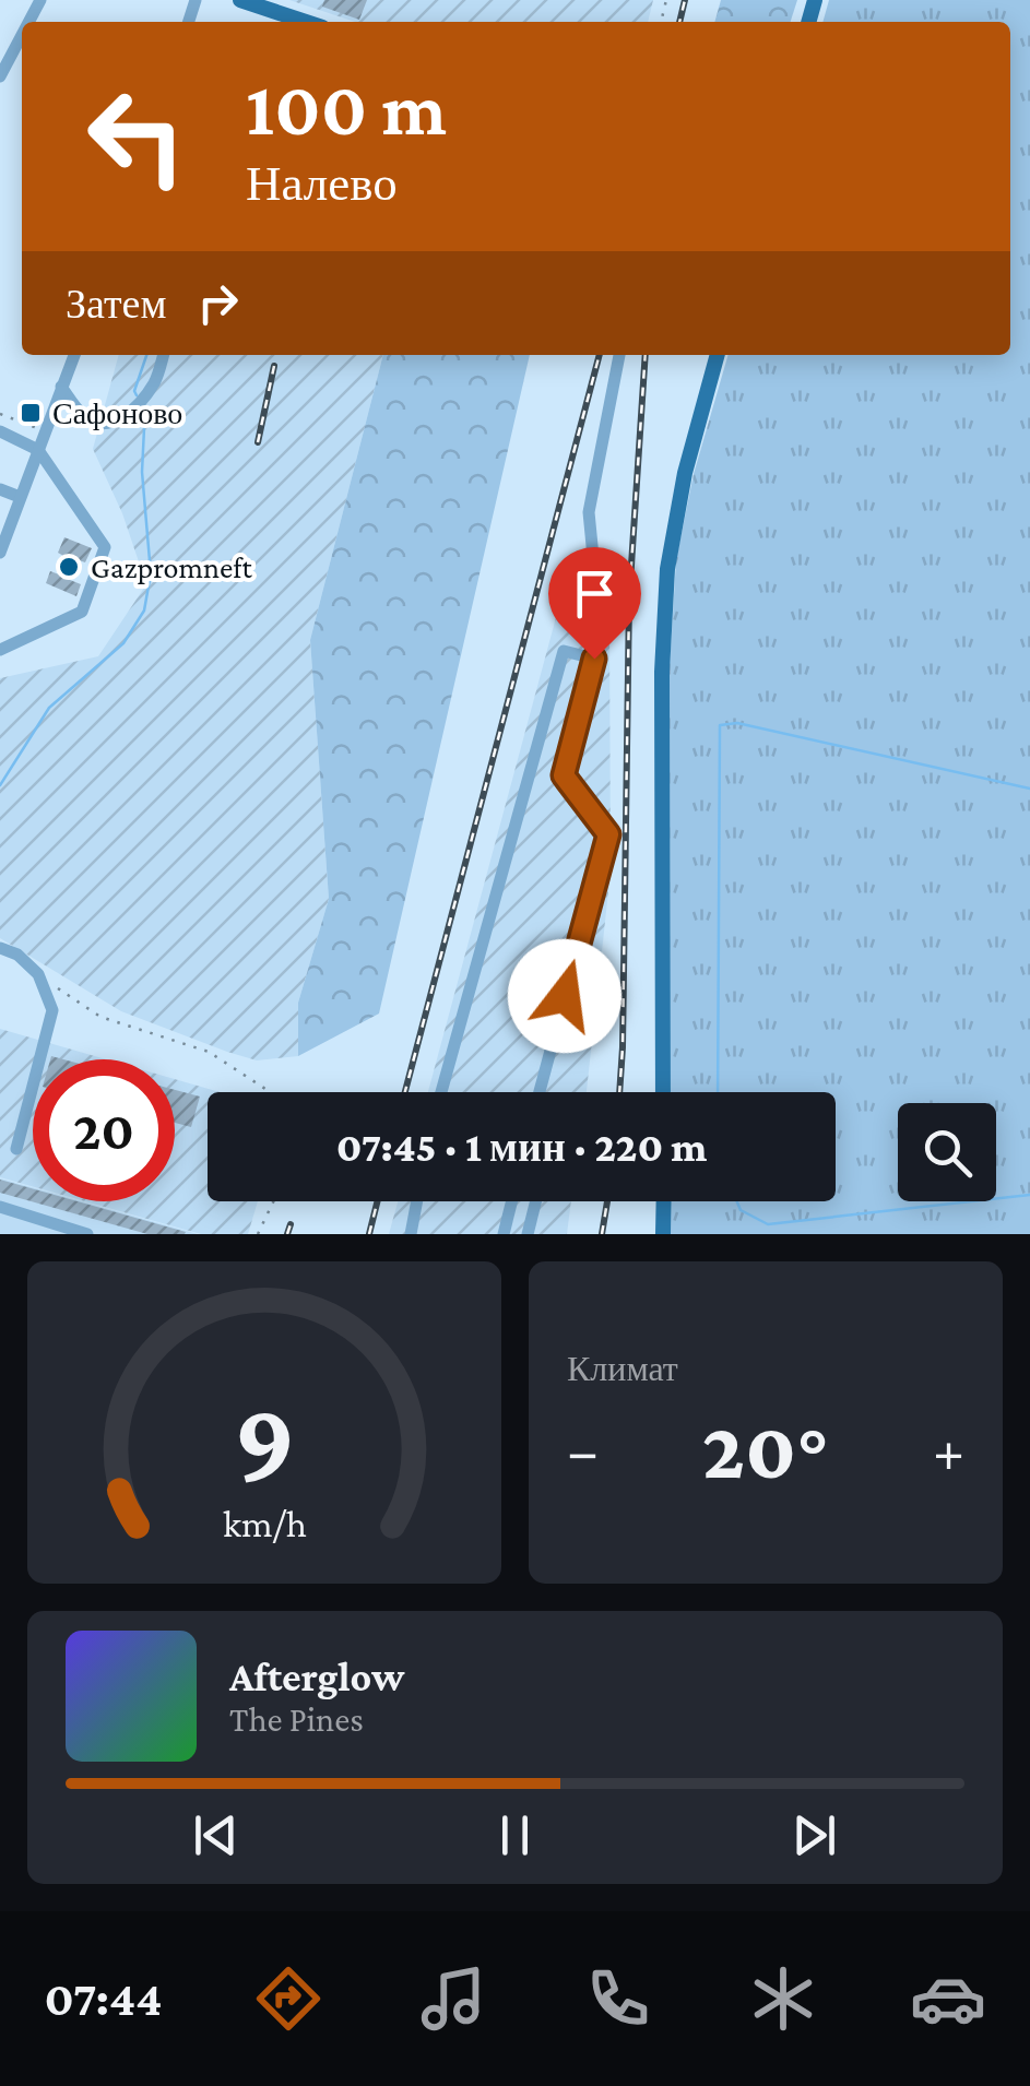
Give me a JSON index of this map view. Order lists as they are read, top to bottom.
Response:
{
  "places": {
    "transit": ["Сафоново"],
    "other": ["Gazpromneft"]
  },
  "page": {
    "turn": ["100 m", "Налево"],
    "then": "Затем",
    "limit": "20",
    "trip": "07:45 · 1 мин · 220 m",
    "tile": "Климат",
    "heat": ["−", "20°", "+"],
    "song": ["Afterglow", "The Pines"],
    "tabs": "07:44",
    "gauge": ["9", "km/h"]
  }
}
